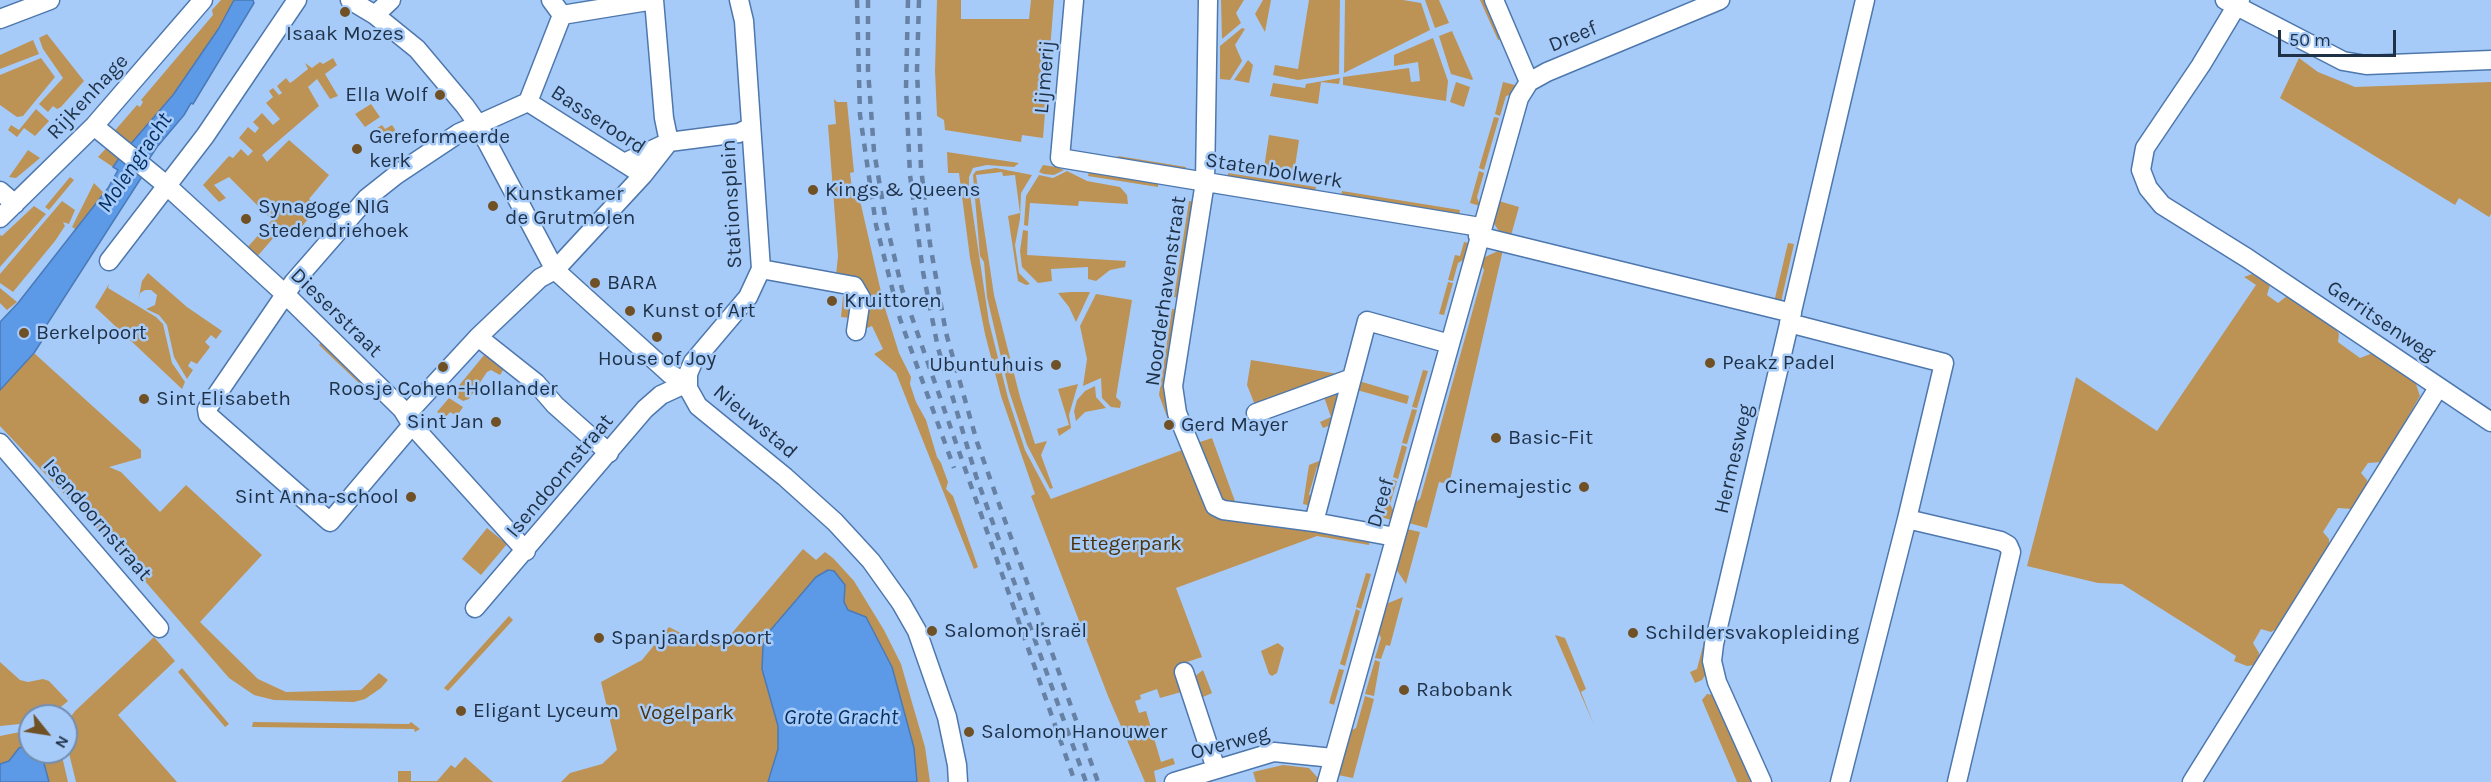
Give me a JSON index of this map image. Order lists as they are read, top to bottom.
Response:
{
  "streets": {
    "street": [
      "Dreef",
      "Lijmerij",
      "Rijkenhage",
      "Basseroord",
      "Statenbolwerk",
      "Stationsplein",
      "Noorderhavenstraat",
      "Dieserstraat",
      "Gerritsenweg",
      "Nieuwstad",
      "Hermesweg",
      "Isendoornstraat",
      "Overweg"
    ]
  },
  "crossings": [
    ["Dreef", "Statenbolwerk"],
    ["Dreef", "Noorderhavenstraat"],
    ["Dreef", "Overweg"],
    ["Lijmerij", "Statenbolwerk"],
    ["Rijkenhage", "Dieserstraat"],
    ["Statenbolwerk", "Noorderhavenstraat"],
    ["Stationsplein", "Nieuwstad"],
    ["Stationsplein", "Isendoornstraat"],
    ["Dieserstraat", "Isendoornstraat"],
    ["Nieuwstad", "Isendoornstraat"]
  ],
  "water": ["Molengracht", "Grote Gracht"],
  "parks": ["Ettegerpark", "Vogelpark"],
  "places": [
    "Isaak Mozes",
    "Ella Wolf",
    "Gereformeerde kerk",
    "Kings & Queens",
    "Kunstkamer de Grutmolen",
    "Synagoge NIG Stedendriehoek",
    "BARA",
    "Kruittoren",
    "Kunst of Art",
    "Berkelpoort",
    "House of Joy",
    "Peakz Padel",
    "Ubuntuhuis",
    "Roosje Cohen-Hollander",
    "Sint Elisabeth",
    "Sint Jan",
    "Gerd Mayer",
    "Basic-Fit",
    "Cinemajestic",
    "Sint Anna-school",
    "Salomon Israël",
    "Schildersvakopleiding",
    "Spanjaardspoort",
    "Rabobank",
    "Eligant Lyceum",
    "Salomon Hanouwer"
  ],
  "scale_bar": "50 m",
  "north": "bottom right"
}
